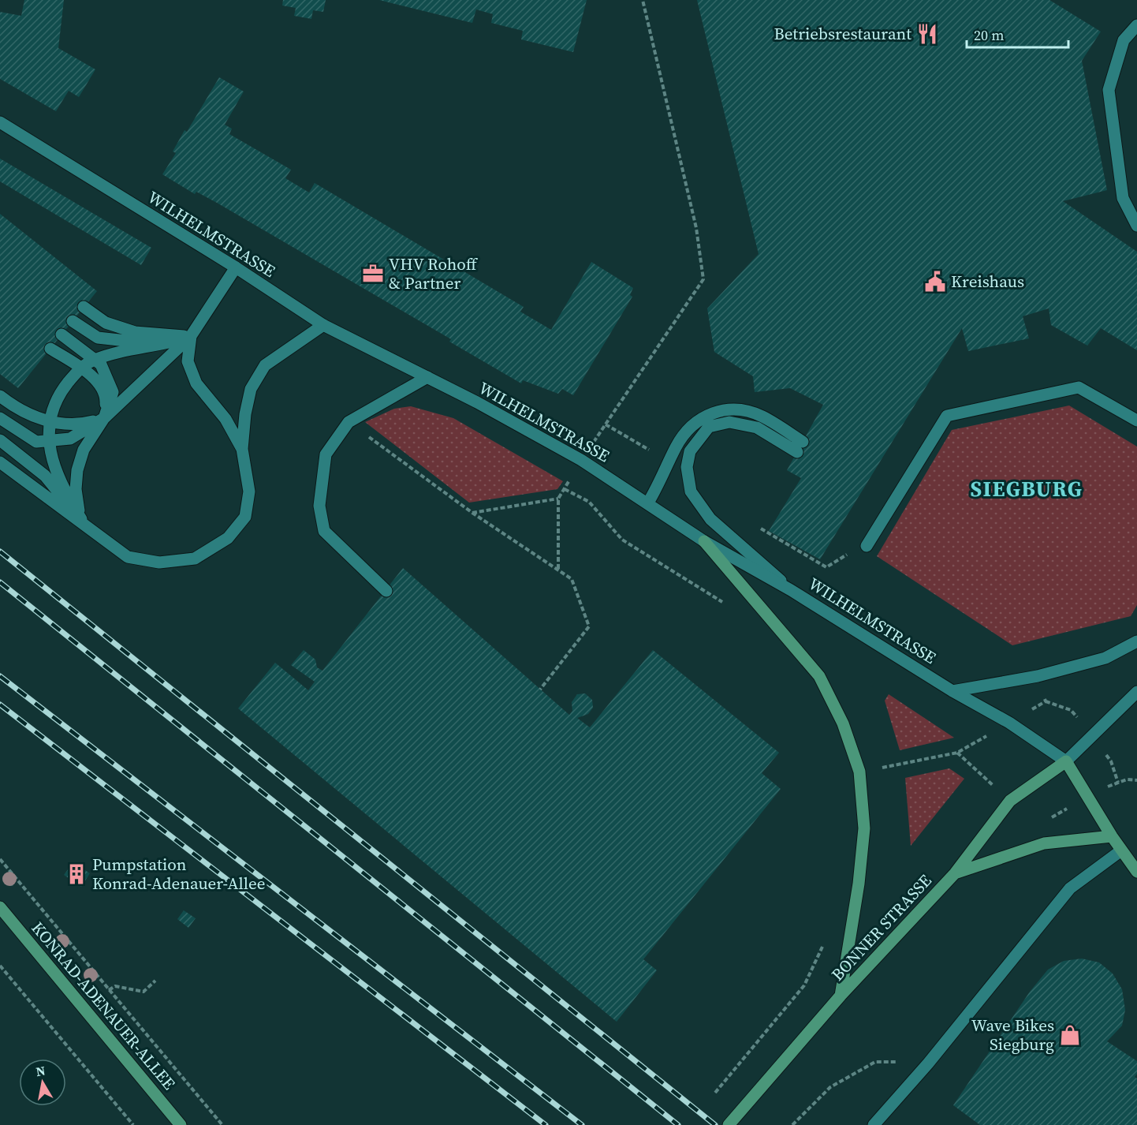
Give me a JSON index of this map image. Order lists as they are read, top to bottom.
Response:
{
  "streets": {
    "main road": ["BONNER STRASSE", "KONRAD-ADENAUER-ALLEE"],
    "street": ["WILHELMSTRASSE"]
  },
  "crossings": [
    ["WILHELMSTRASSE", "BONNER STRASSE"]
  ],
  "districts": ["SIEGBURG"],
  "places": {
    "restaurant": ["Betriebsrestaurant"],
    "office": ["VHV Rohoff & Partner"],
    "public building": ["Kreishaus"],
    "building": ["Pumpstation Konrad-Adenauer-Allee"],
    "shop": ["Wave Bikes Siegburg"]
  },
  "scale_bar": "20 m",
  "north": "top"
}
